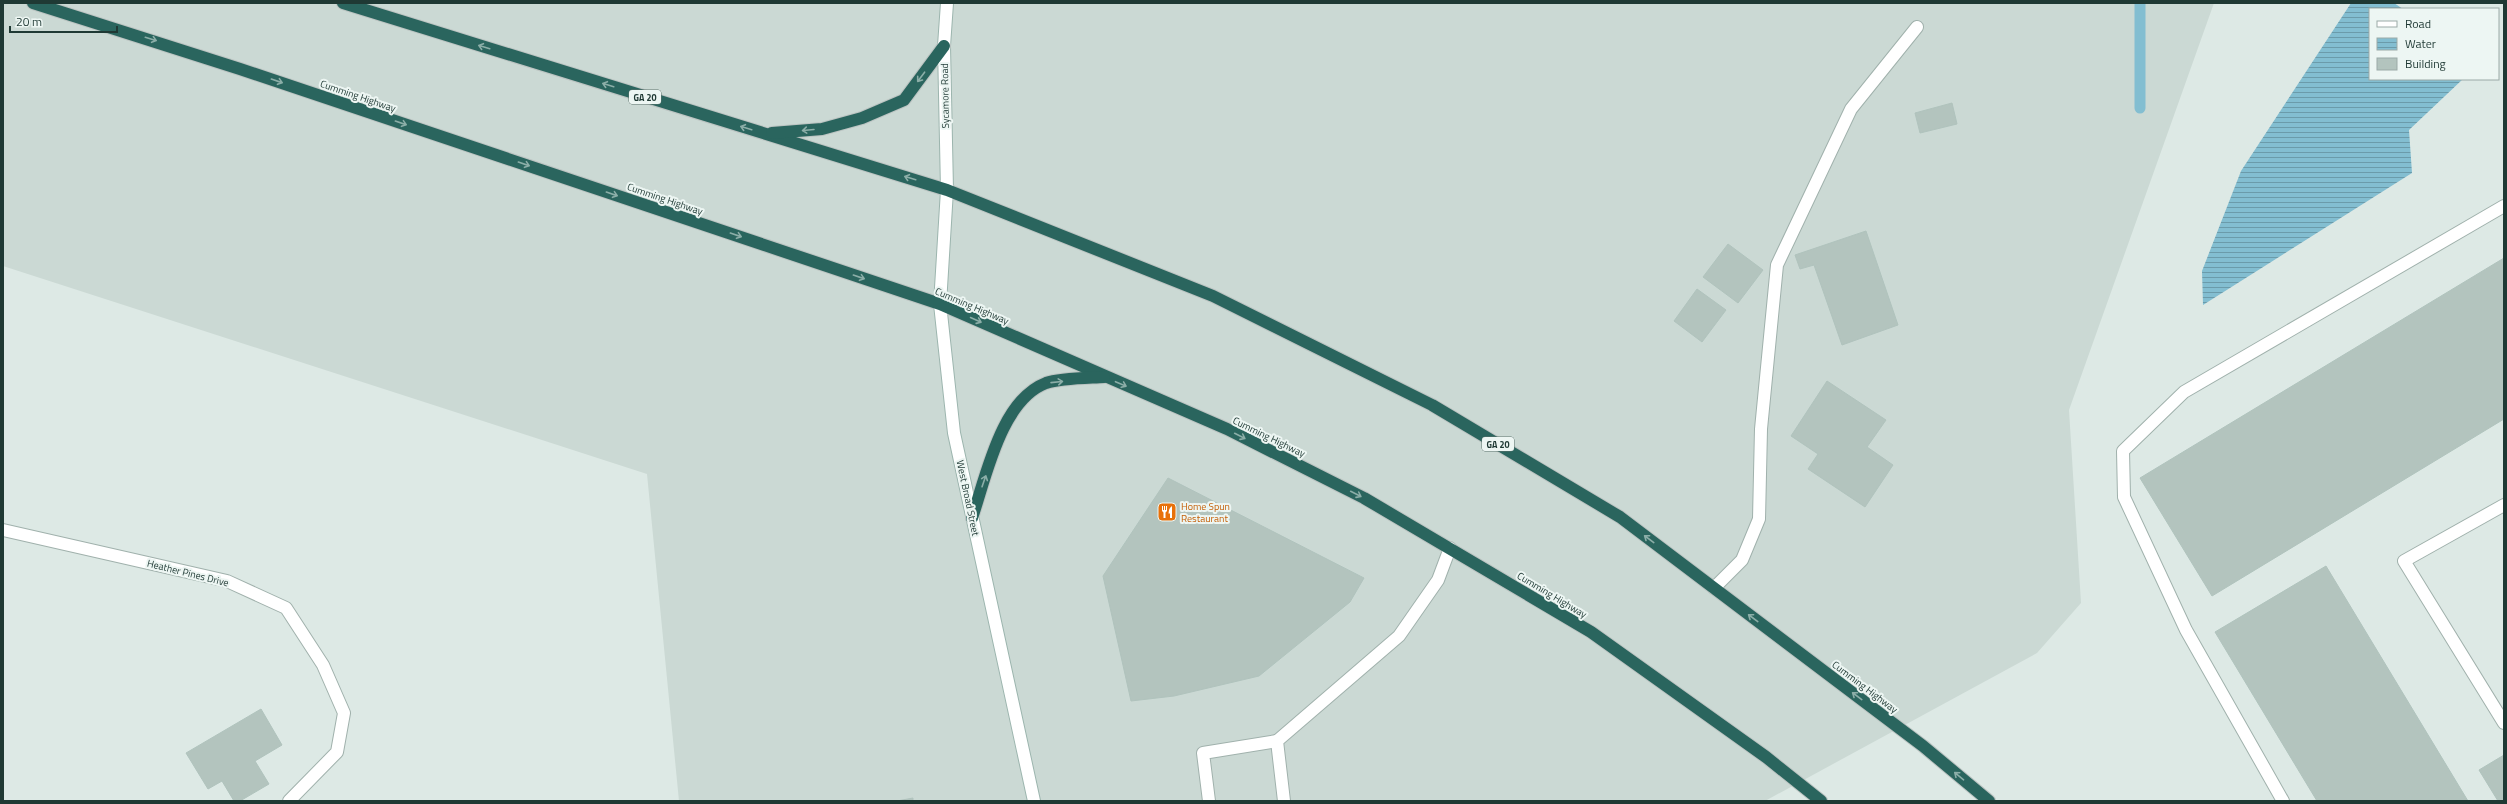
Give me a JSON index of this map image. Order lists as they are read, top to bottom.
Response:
{
  "streets": {
    "highway": ["Cumming Highway", "GA 20"],
    "street": ["Sycamore Road", "West Broad Street", "Heather Pines Drive"]
  },
  "crossings": [
    ["Cumming Highway", "Sycamore Road"],
    ["Cumming Highway", "West Broad Street"],
    ["Sycamore Road", "West Broad Street"]
  ],
  "places": {
    "restaurant": ["Home Spun Restaurant"]
  },
  "legend": ["Road", "Water", "Building"],
  "scale_bar": "20 m"
}
